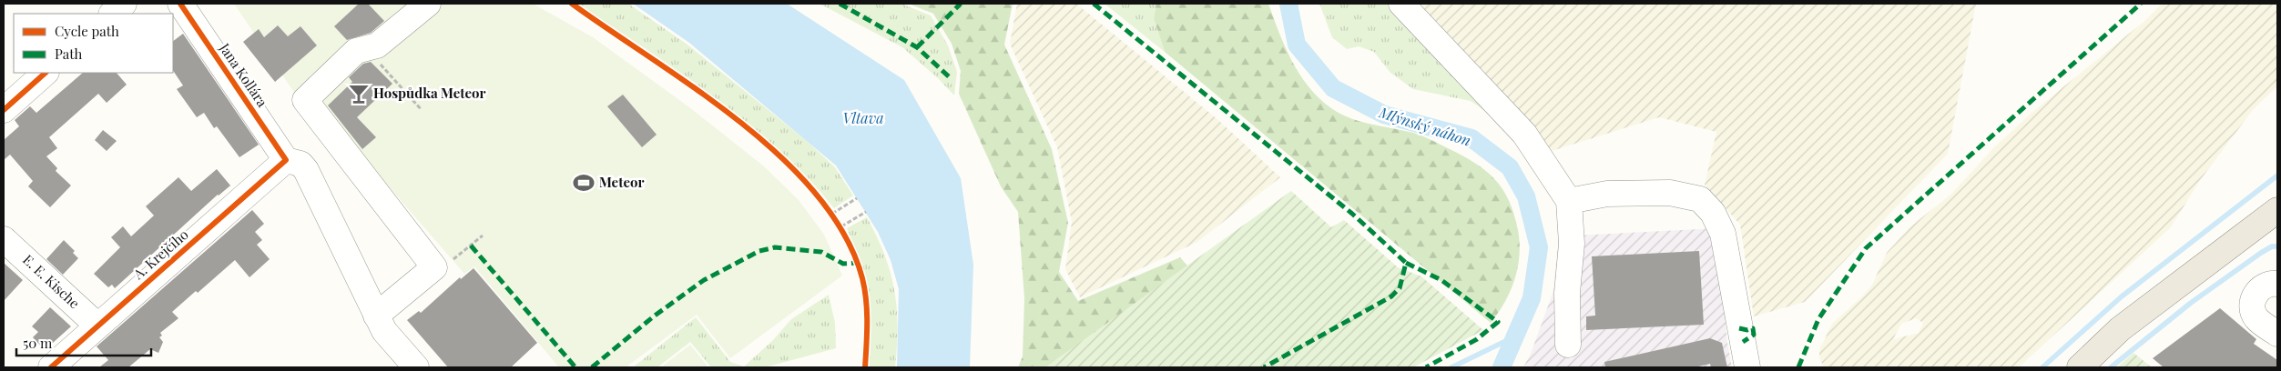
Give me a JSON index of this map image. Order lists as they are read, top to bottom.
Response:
{
  "streets": {
    "street": ["Jana Kollára", "A. Krejčího", "E. E. Kische"]
  },
  "crossings": [
    ["Jana Kollára", "A. Krejčího"],
    ["A. Krejčího", "E. E. Kische"]
  ],
  "water": ["Vltava", "Mlýnský náhon"],
  "places": {
    "bar": ["Hospůdka Meteor"],
    "sports": ["Meteor"]
  },
  "legend": ["Cycle path", "Path"],
  "scale_bar": "50 m"
}
